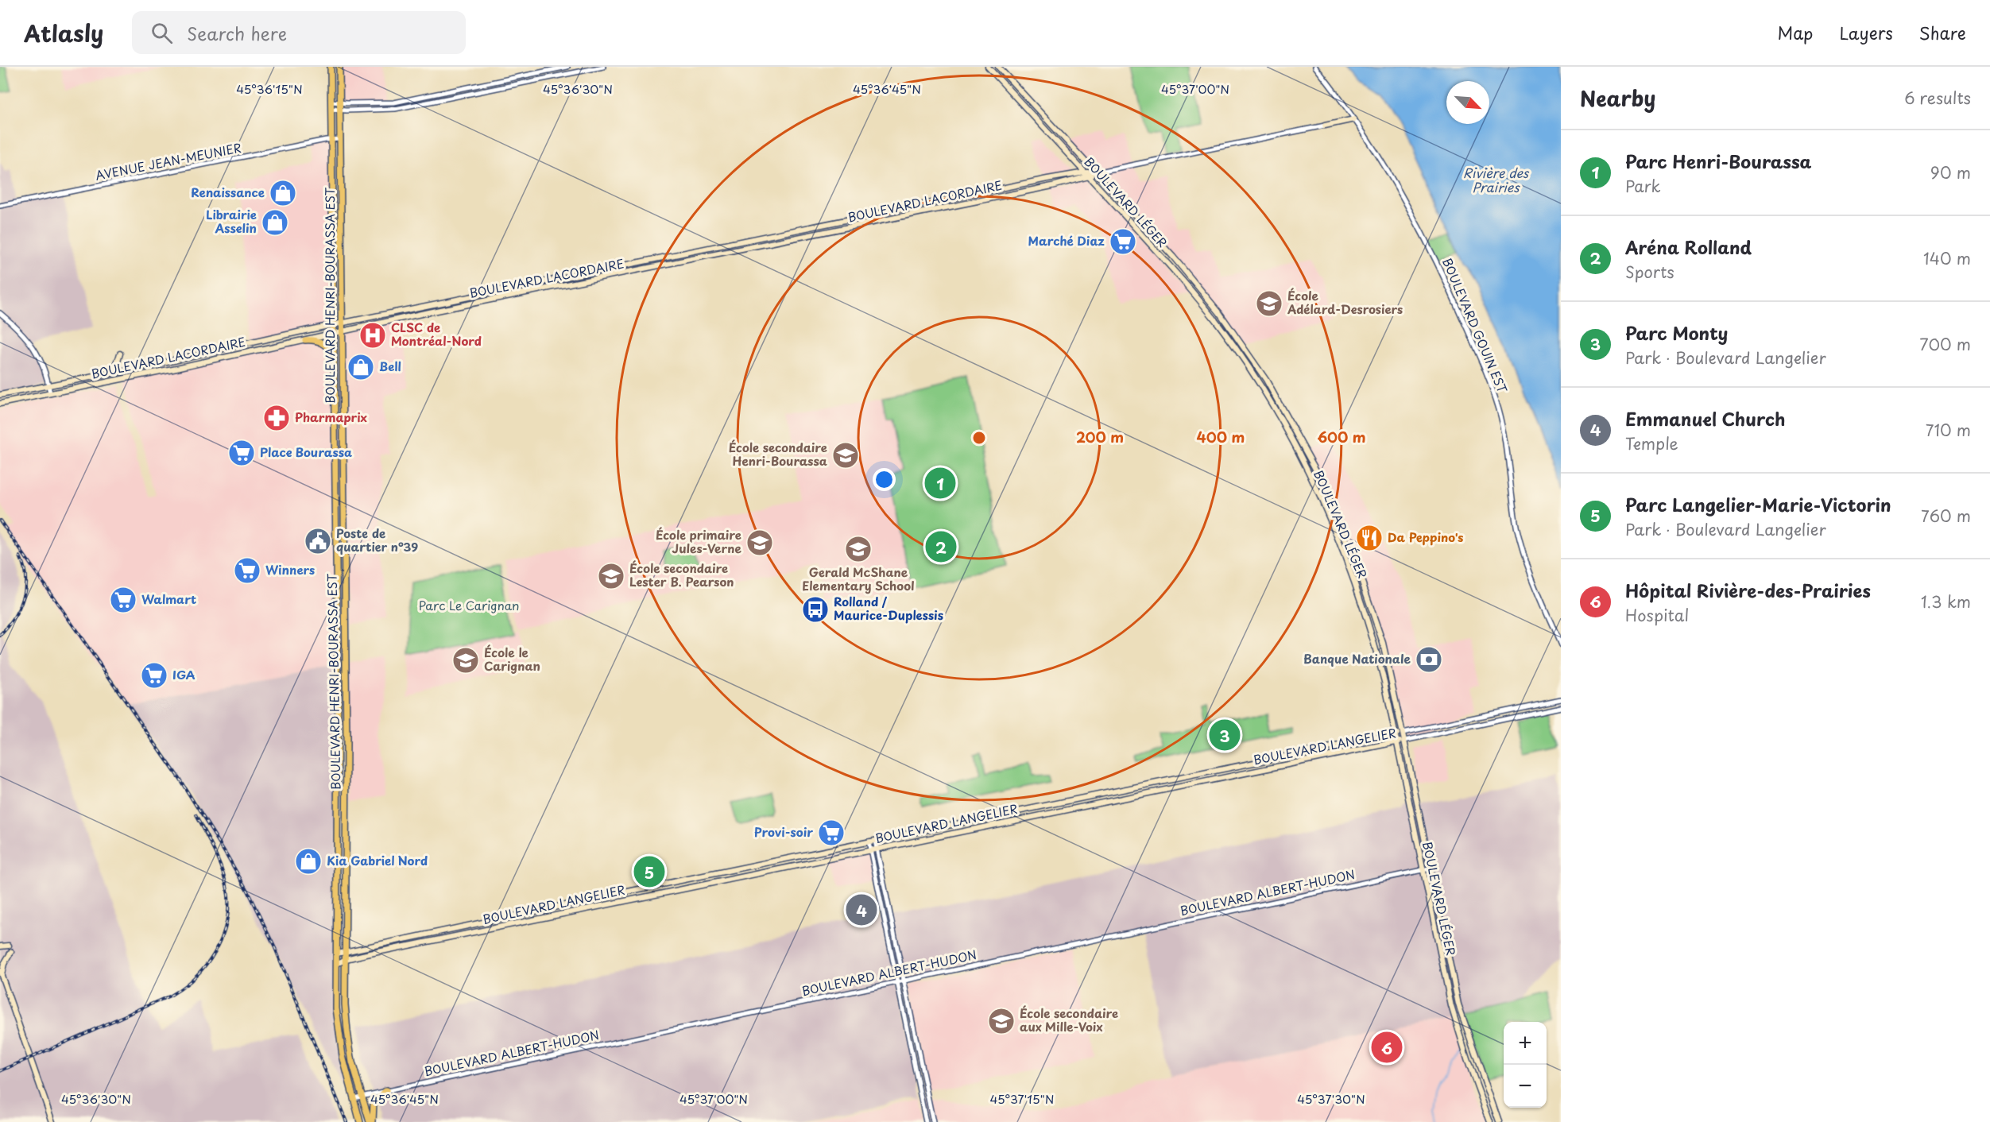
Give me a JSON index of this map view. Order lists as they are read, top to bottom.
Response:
{
  "streets": {
    "main road": [
      "BOULEVARD LACORDAIRE",
      "BOULEVARD LÉGER",
      "BOULEVARD HENRI-BOURASSA EST",
      "BOULEVARD LANGELIER"
    ],
    "street": ["AVENUE JEAN-MEUNIER", "BOULEVARD GOUIN EST", "BOULEVARD ALBERT-HUDON"]
  },
  "crossings": [
    ["AVENUE JEAN-MEUNIER", "BOULEVARD HENRI-BOURASSA EST"],
    ["BOULEVARD LACORDAIRE", "BOULEVARD LÉGER"],
    ["BOULEVARD LACORDAIRE", "BOULEVARD HENRI-BOURASSA EST"],
    ["BOULEVARD LACORDAIRE", "BOULEVARD GOUIN EST"],
    ["BOULEVARD LÉGER", "BOULEVARD LANGELIER"],
    ["BOULEVARD LÉGER", "BOULEVARD ALBERT-HUDON"],
    ["BOULEVARD HENRI-BOURASSA EST", "BOULEVARD LANGELIER"],
    ["BOULEVARD HENRI-BOURASSA EST", "BOULEVARD ALBERT-HUDON"]
  ],
  "water": ["Rivière des Prairies"],
  "parks": ["Parc Le Carignan"],
  "places": {
    "shop": [
      "Renaissance",
      "Librairie Asselin",
      "Bell",
      "Kia Gabriel Nord"
    ],
    "supermarket": [
      "Marché Diaz",
      "Place Bourassa",
      "Winners",
      "Walmart",
      "IGA",
      "Provi-soir"
    ],
    "school or university": [
      "École Adélard-Desrosiers",
      "École secondaire Henri-Bourassa",
      "École primaire Jules-Verne",
      "Gerald McShane Elementary School",
      "École secondaire Lester B. Pearson",
      "École le Carignan",
      "École secondaire aux Mille-Voix"
    ],
    "hospital": ["CLSC de Montréal-Nord"],
    "pharmacy": ["Pharmaprix"],
    "restaurant": ["Da Peppino's"],
    "public building": ["Poste de quartier n°39"],
    "bus stop": ["Rolland / Maurice-Duplessis"],
    "bank": ["Banque Nationale"]
  },
  "north": "bottom right",
  "page": {
    "header": "Atlasly",
    "search": "Search here",
    "nav": ["Map", "Layers", "Share"],
    "heading": ["Nearby", "6 results"],
    "list": [
      {
        "mark": "1",
        "name": "Parc Henri-Bourassa",
        "note": "Park",
        "value": "90 m"
      },
      {
        "mark": "2",
        "name": "Aréna Rolland",
        "note": "Sports",
        "value": "140 m"
      },
      {
        "mark": "3",
        "name": "Parc Monty",
        "note": "Park · Boulevard Langelier",
        "value": "700 m"
      },
      {
        "mark": "4",
        "name": "Emmanuel Church",
        "note": "Temple",
        "value": "710 m"
      },
      {
        "mark": "5",
        "name": "Parc Langelier-Marie-Victorin",
        "note": "Park · Boulevard Langelier",
        "value": "760 m"
      },
      {
        "mark": "6",
        "name": "Hôpital Rivière-des-Prairies",
        "note": "Hospital",
        "value": "1.3 km"
      }
    ],
    "pins": [
      "1",
      "2",
      "3",
      "5",
      "4",
      "6"
    ],
    "map_buttons": ["+", "−"]
  },
  "coordinates": [
    "45°36'15\"N",
    "45°36'30\"N",
    "45°36'45\"N",
    "45°37'00\"N",
    "45°37'15\"N",
    "45°37'30\"N"
  ],
  "rings": ["200 m", "400 m", "600 m"]
}
